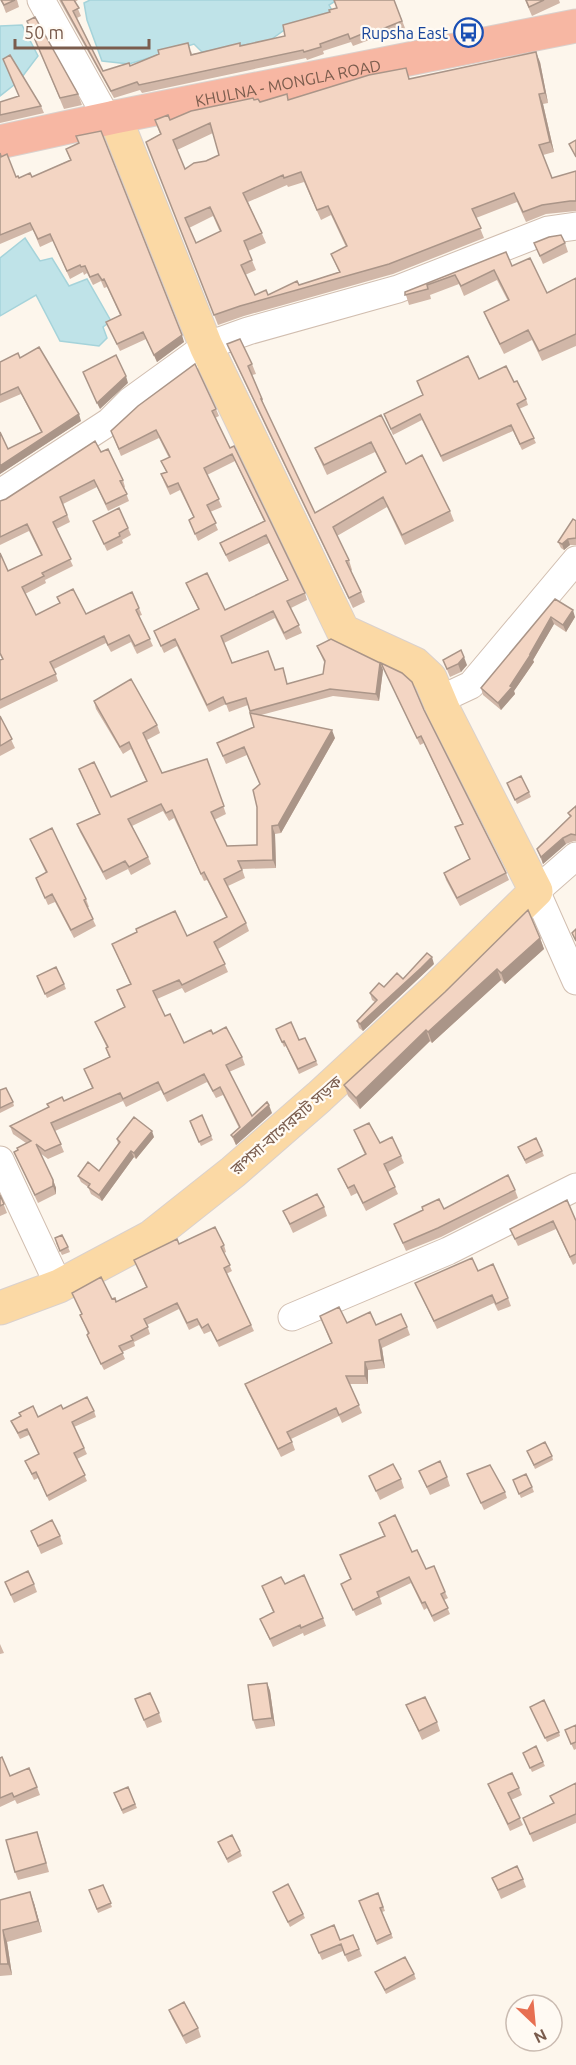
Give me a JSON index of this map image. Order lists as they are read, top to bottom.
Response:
{
  "streets": {
    "highway": ["KHULNA - MONGLA ROAD"],
    "main road": ["রূপসা-বাগেরহাট সড়ক"]
  },
  "places": {
    "bus stop": ["Rupsha East"]
  },
  "scale_bar": "50 m",
  "north": "bottom right"
}
